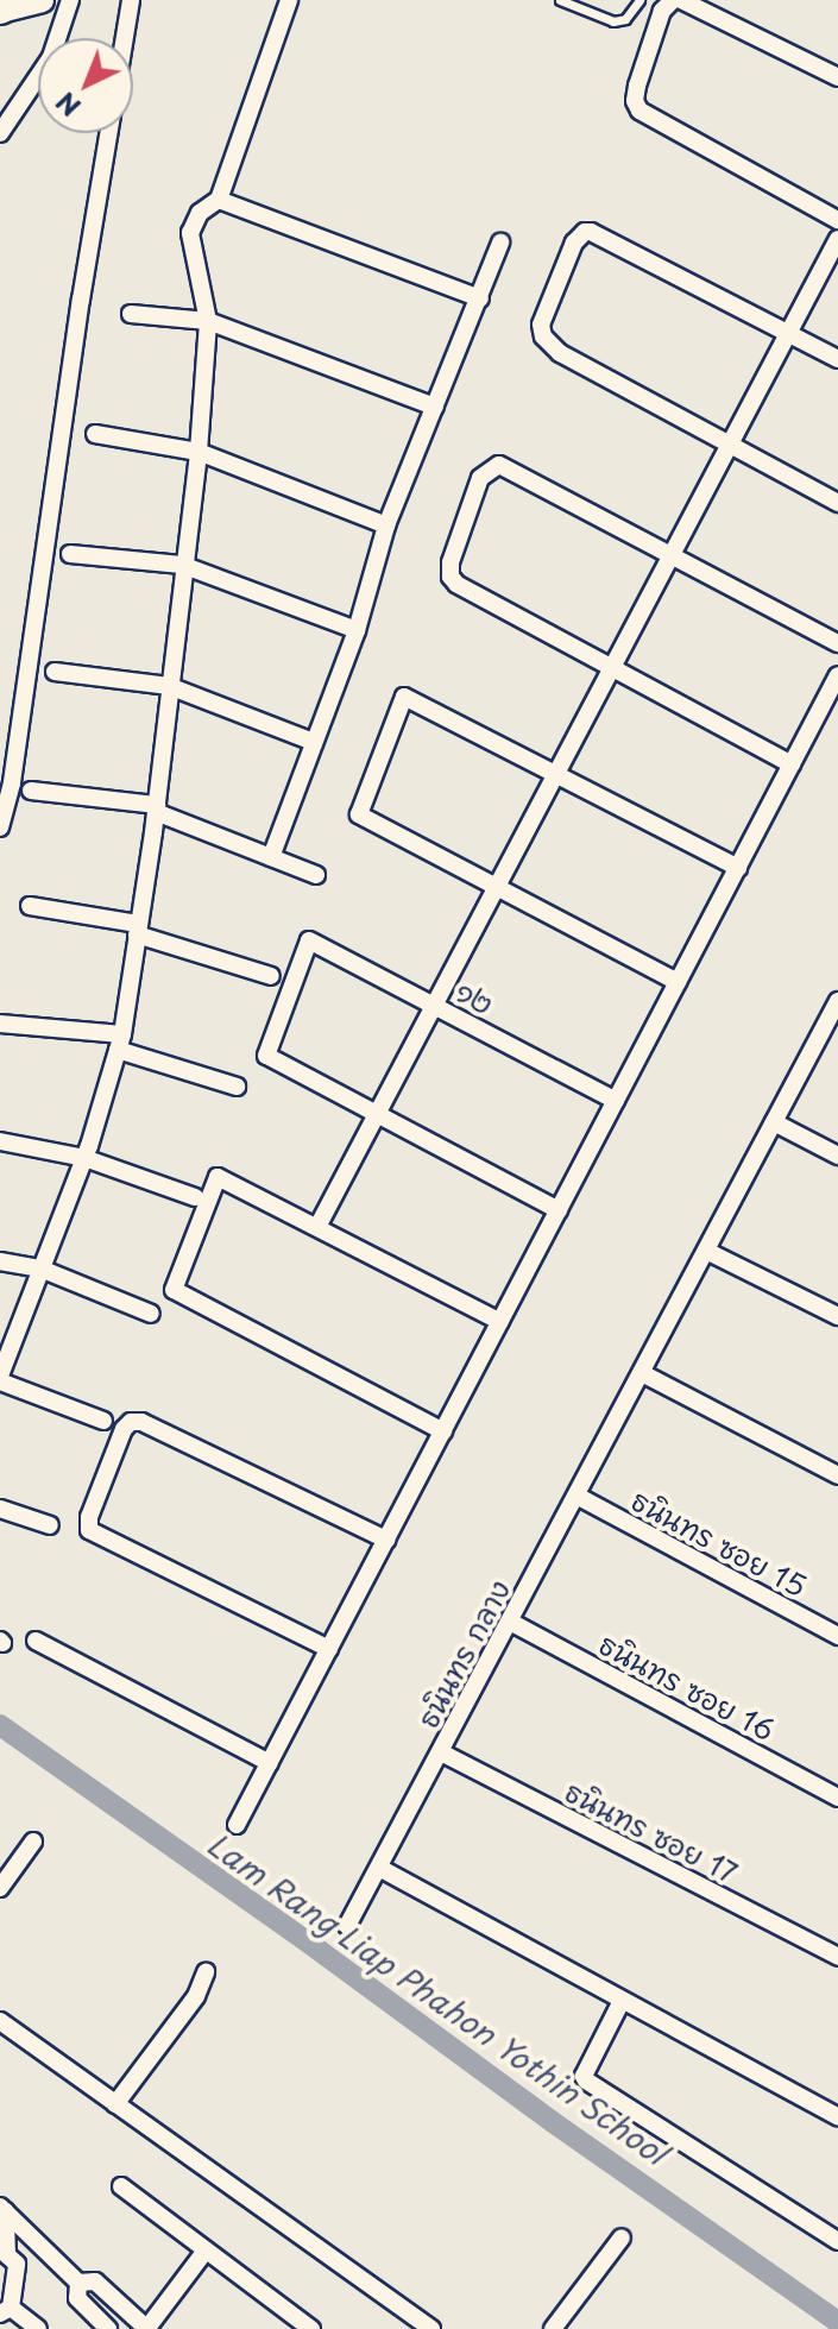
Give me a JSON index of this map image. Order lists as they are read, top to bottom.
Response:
{
  "streets": {
    "street": [
      "๑๒",
      "ธนินทร ซอย 15",
      "ธนินทร กลาง",
      "ธนินทร ซอย 16",
      "ธนินทร ซอย 17"
    ]
  },
  "crossings": [
    ["ธนินทร ซอย 15", "ธนินทร กลาง"],
    ["ธนินทร กลาง", "ธนินทร ซอย 16"],
    ["ธนินทร กลาง", "ธนินทร ซอย 17"]
  ],
  "water": ["Lam Rang Liap Phahon Yothin School"],
  "north": "bottom left"
}
